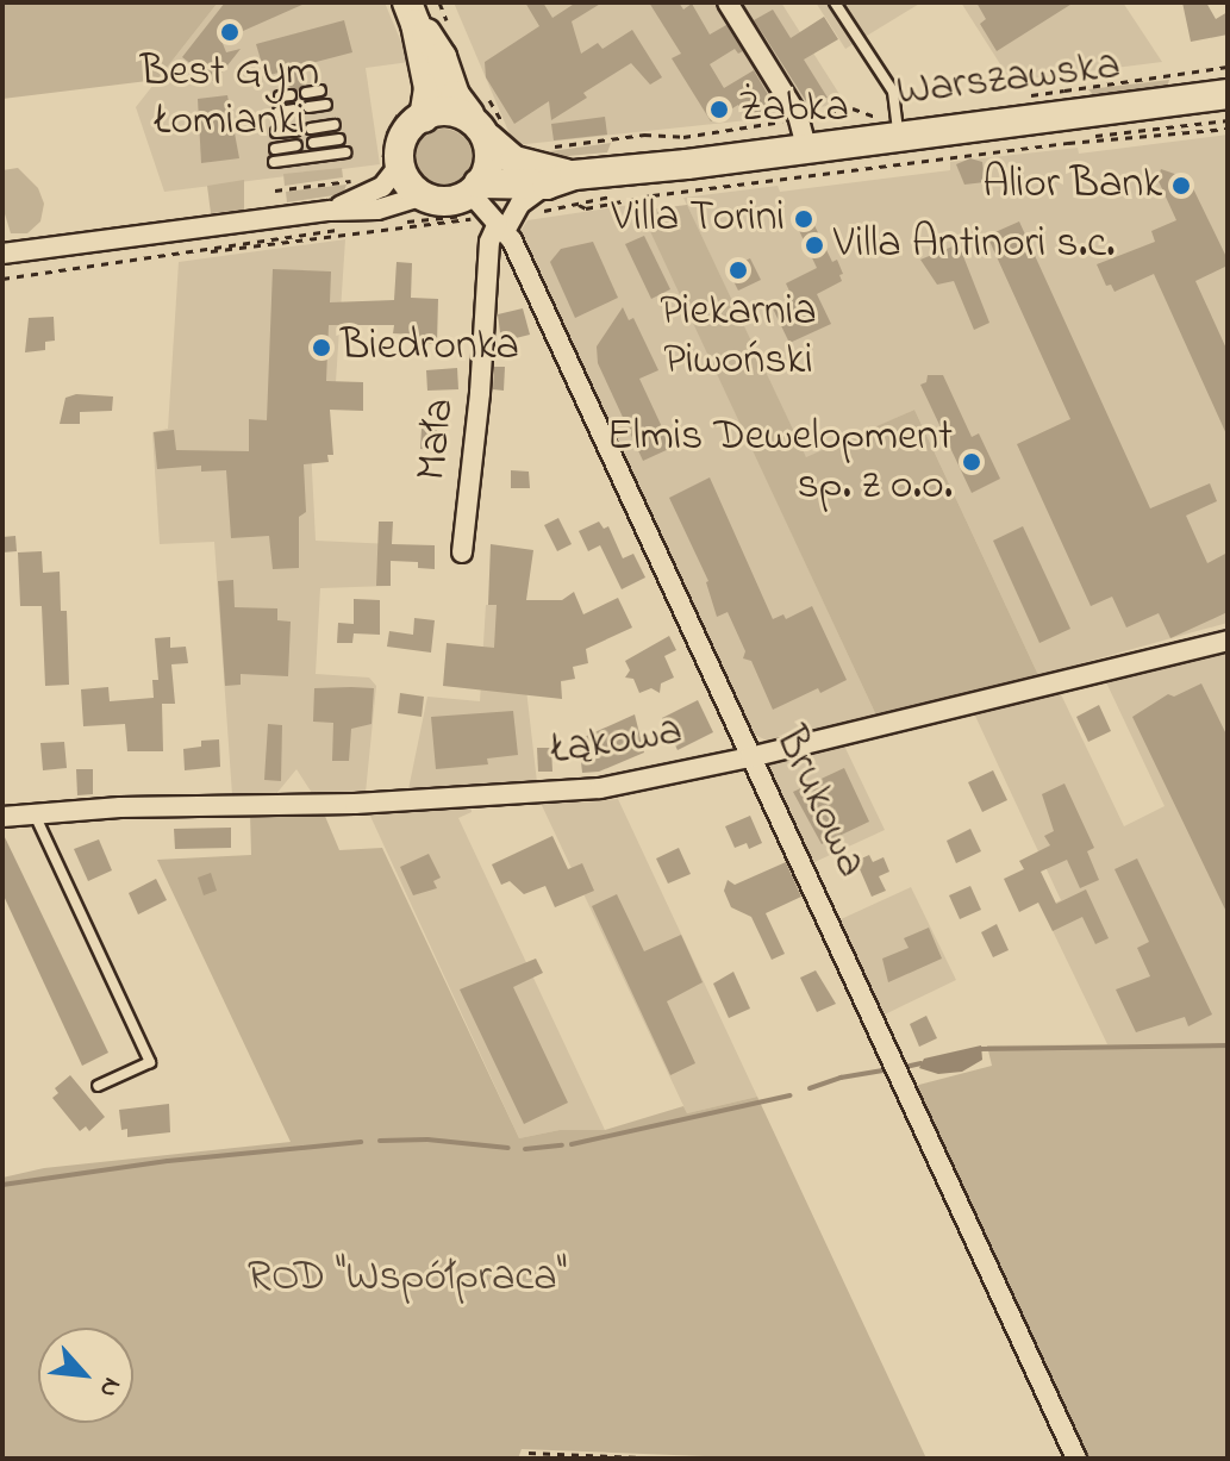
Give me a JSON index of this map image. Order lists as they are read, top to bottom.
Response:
{
  "streets": {
    "street": [
      "Warszawska",
      "Mała",
      "Łąkowa",
      "Brukowa"
    ]
  },
  "crossings": [
    ["Warszawska", "Mała"],
    ["Warszawska", "Brukowa"],
    ["Mała", "Brukowa"],
    ["Łąkowa", "Brukowa"]
  ],
  "parks": ["ROD \"Współpraca\""],
  "places": [
    "Best Gym Łomianki",
    "Żabka",
    "Alior Bank",
    "Villa Torini",
    "Villa Antinori s.c.",
    "Piekarnia Piwoński",
    "Biedronka",
    "Elmis Dewelopment sp. z o.o."
  ],
  "north": "bottom right"
}
